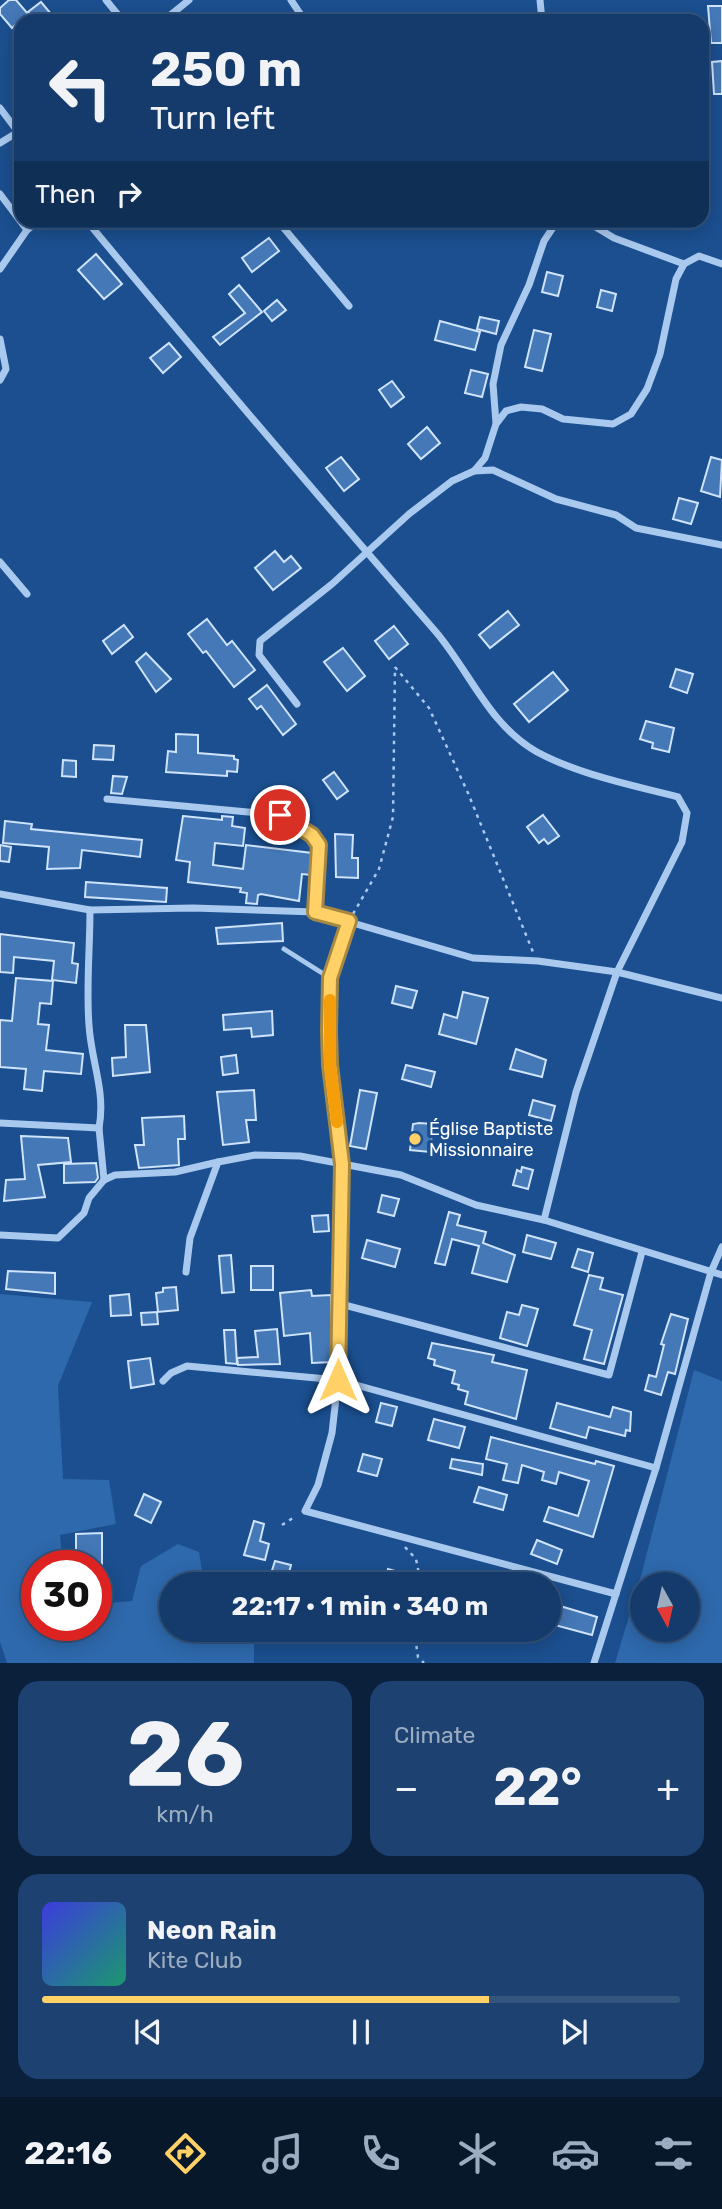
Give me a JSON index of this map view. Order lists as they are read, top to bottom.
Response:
{
  "places": ["Église Baptiste Missionnaire"],
  "north": "bottom",
  "page": {
    "turn": ["250 m", "Turn left"],
    "then": "Then",
    "limit": "30",
    "trip": "22:17 · 1 min · 340 m",
    "tile": [
      ["26", "km/h"],
      "Climate"
    ],
    "heat": ["−", "22°", "+"],
    "song": ["Neon Rain", "Kite Club"],
    "tabs": "22:16"
  }
}
